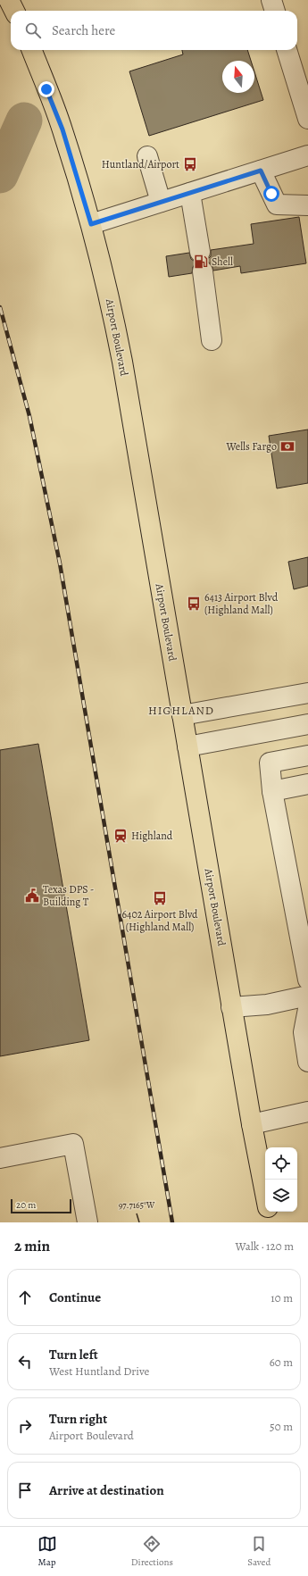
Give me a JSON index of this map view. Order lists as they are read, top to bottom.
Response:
{
  "streets": {
    "main road": ["Airport Boulevard"]
  },
  "districts": ["HIGHLAND"],
  "places": {
    "bus stop": ["Huntland/Airport", "6413 Airport Blvd (Highland Mall)", "6402 Airport Blvd (Highland Mall)"],
    "fuel station": ["Shell"],
    "bank": ["Wells Fargo"],
    "station": ["Highland"],
    "public building": ["Texas DPS - Building T"]
  },
  "scale_bar": "20 m",
  "north": "top",
  "page": {
    "search": "Search here",
    "scale": "20 m",
    "heading": ["2 min", "Walk · 120 m"],
    "list": [
      ["Continue", "10 m"],
      ["Turn left", "West Huntland Drive", "60 m"],
      ["Turn right", "Airport Boulevard", "50 m"],
      "Arrive at destination"
    ],
    "nav": ["Map", "Directions", "Saved"]
  },
  "coordinates": ["97.7165°W"]
}
